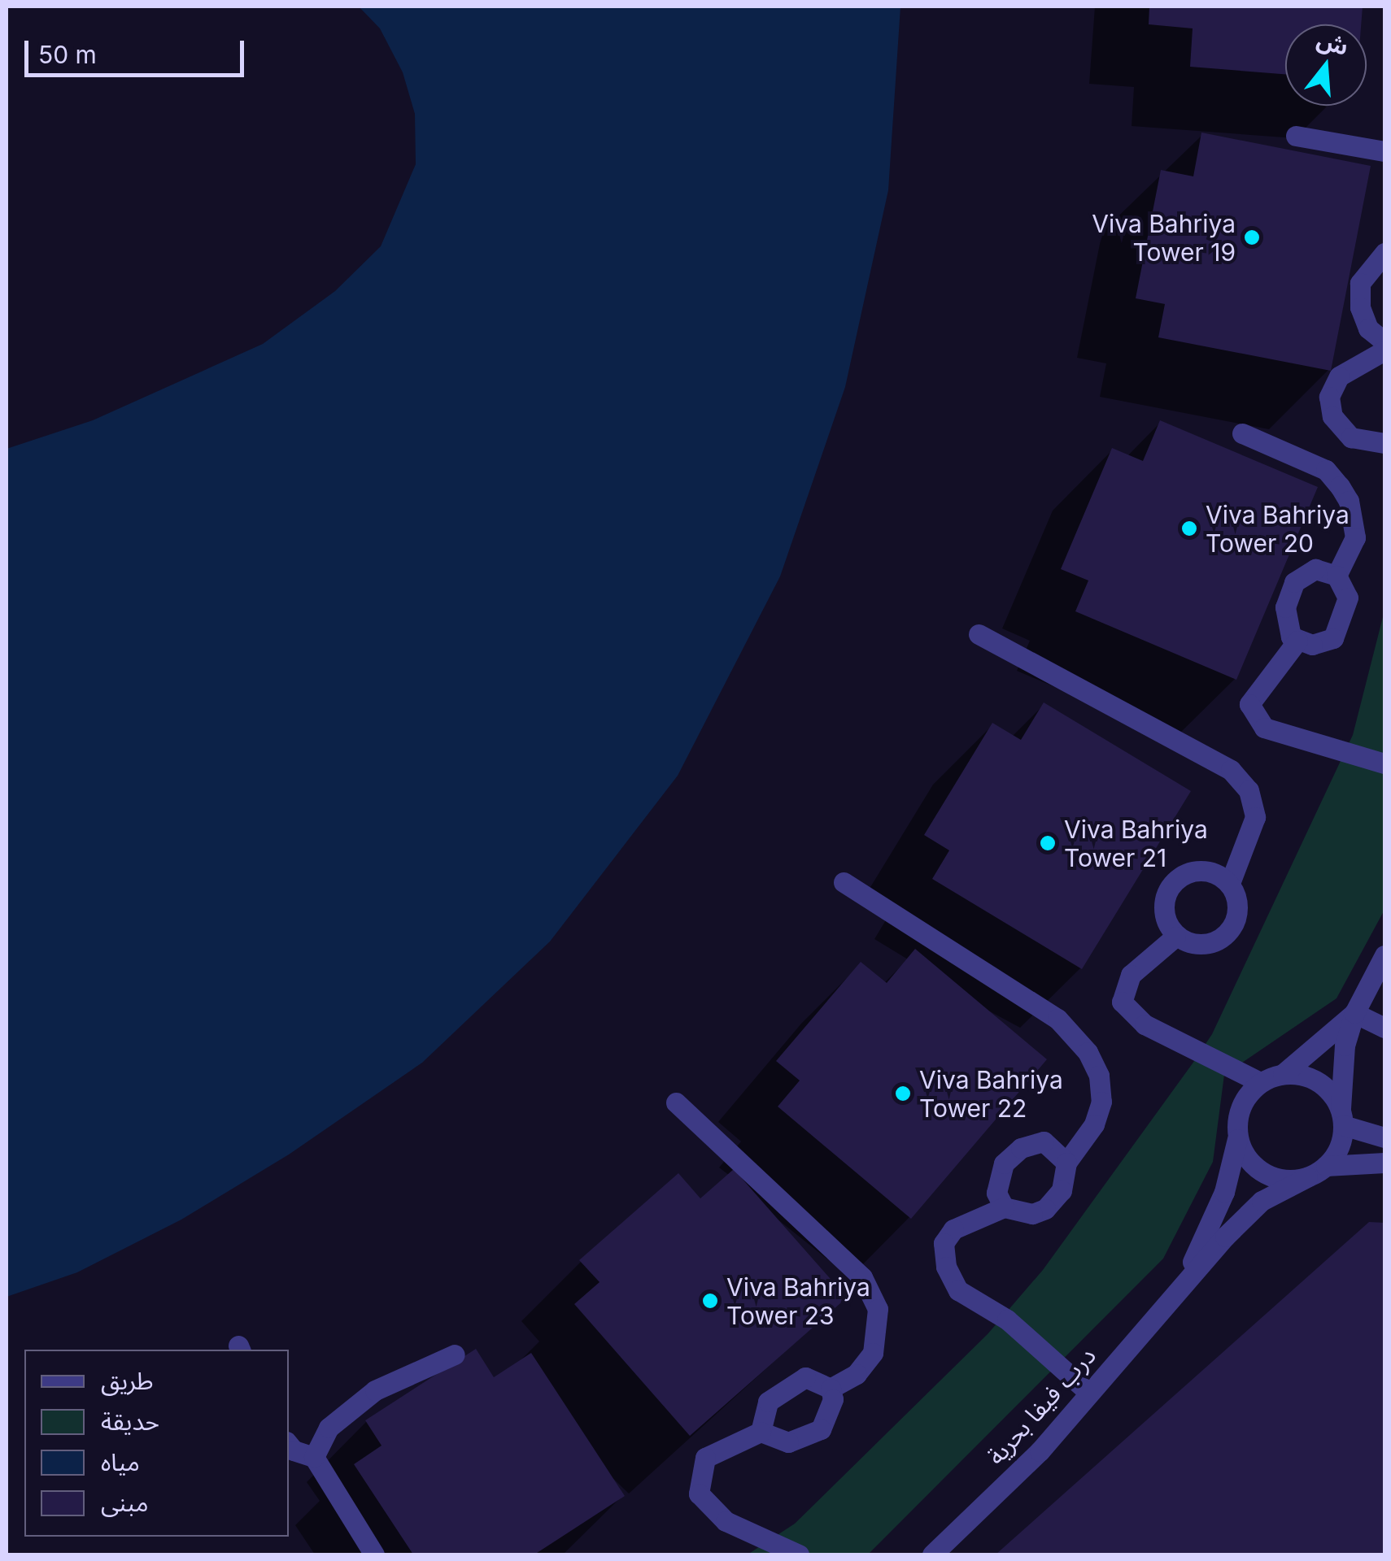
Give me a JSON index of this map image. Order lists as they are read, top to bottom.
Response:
{
  "streets": {
    "street": ["درب فيفا بحرية"]
  },
  "places": [
    "Viva Bahriya Tower 19",
    "Viva Bahriya Tower 20",
    "Viva Bahriya Tower 21",
    "Viva Bahriya Tower 22",
    "Viva Bahriya Tower 23"
  ],
  "legend": [
    "طريق",
    "حديقة",
    "مياه",
    "مبنى"
  ],
  "scale_bar": "50 m",
  "north": "top"
}
